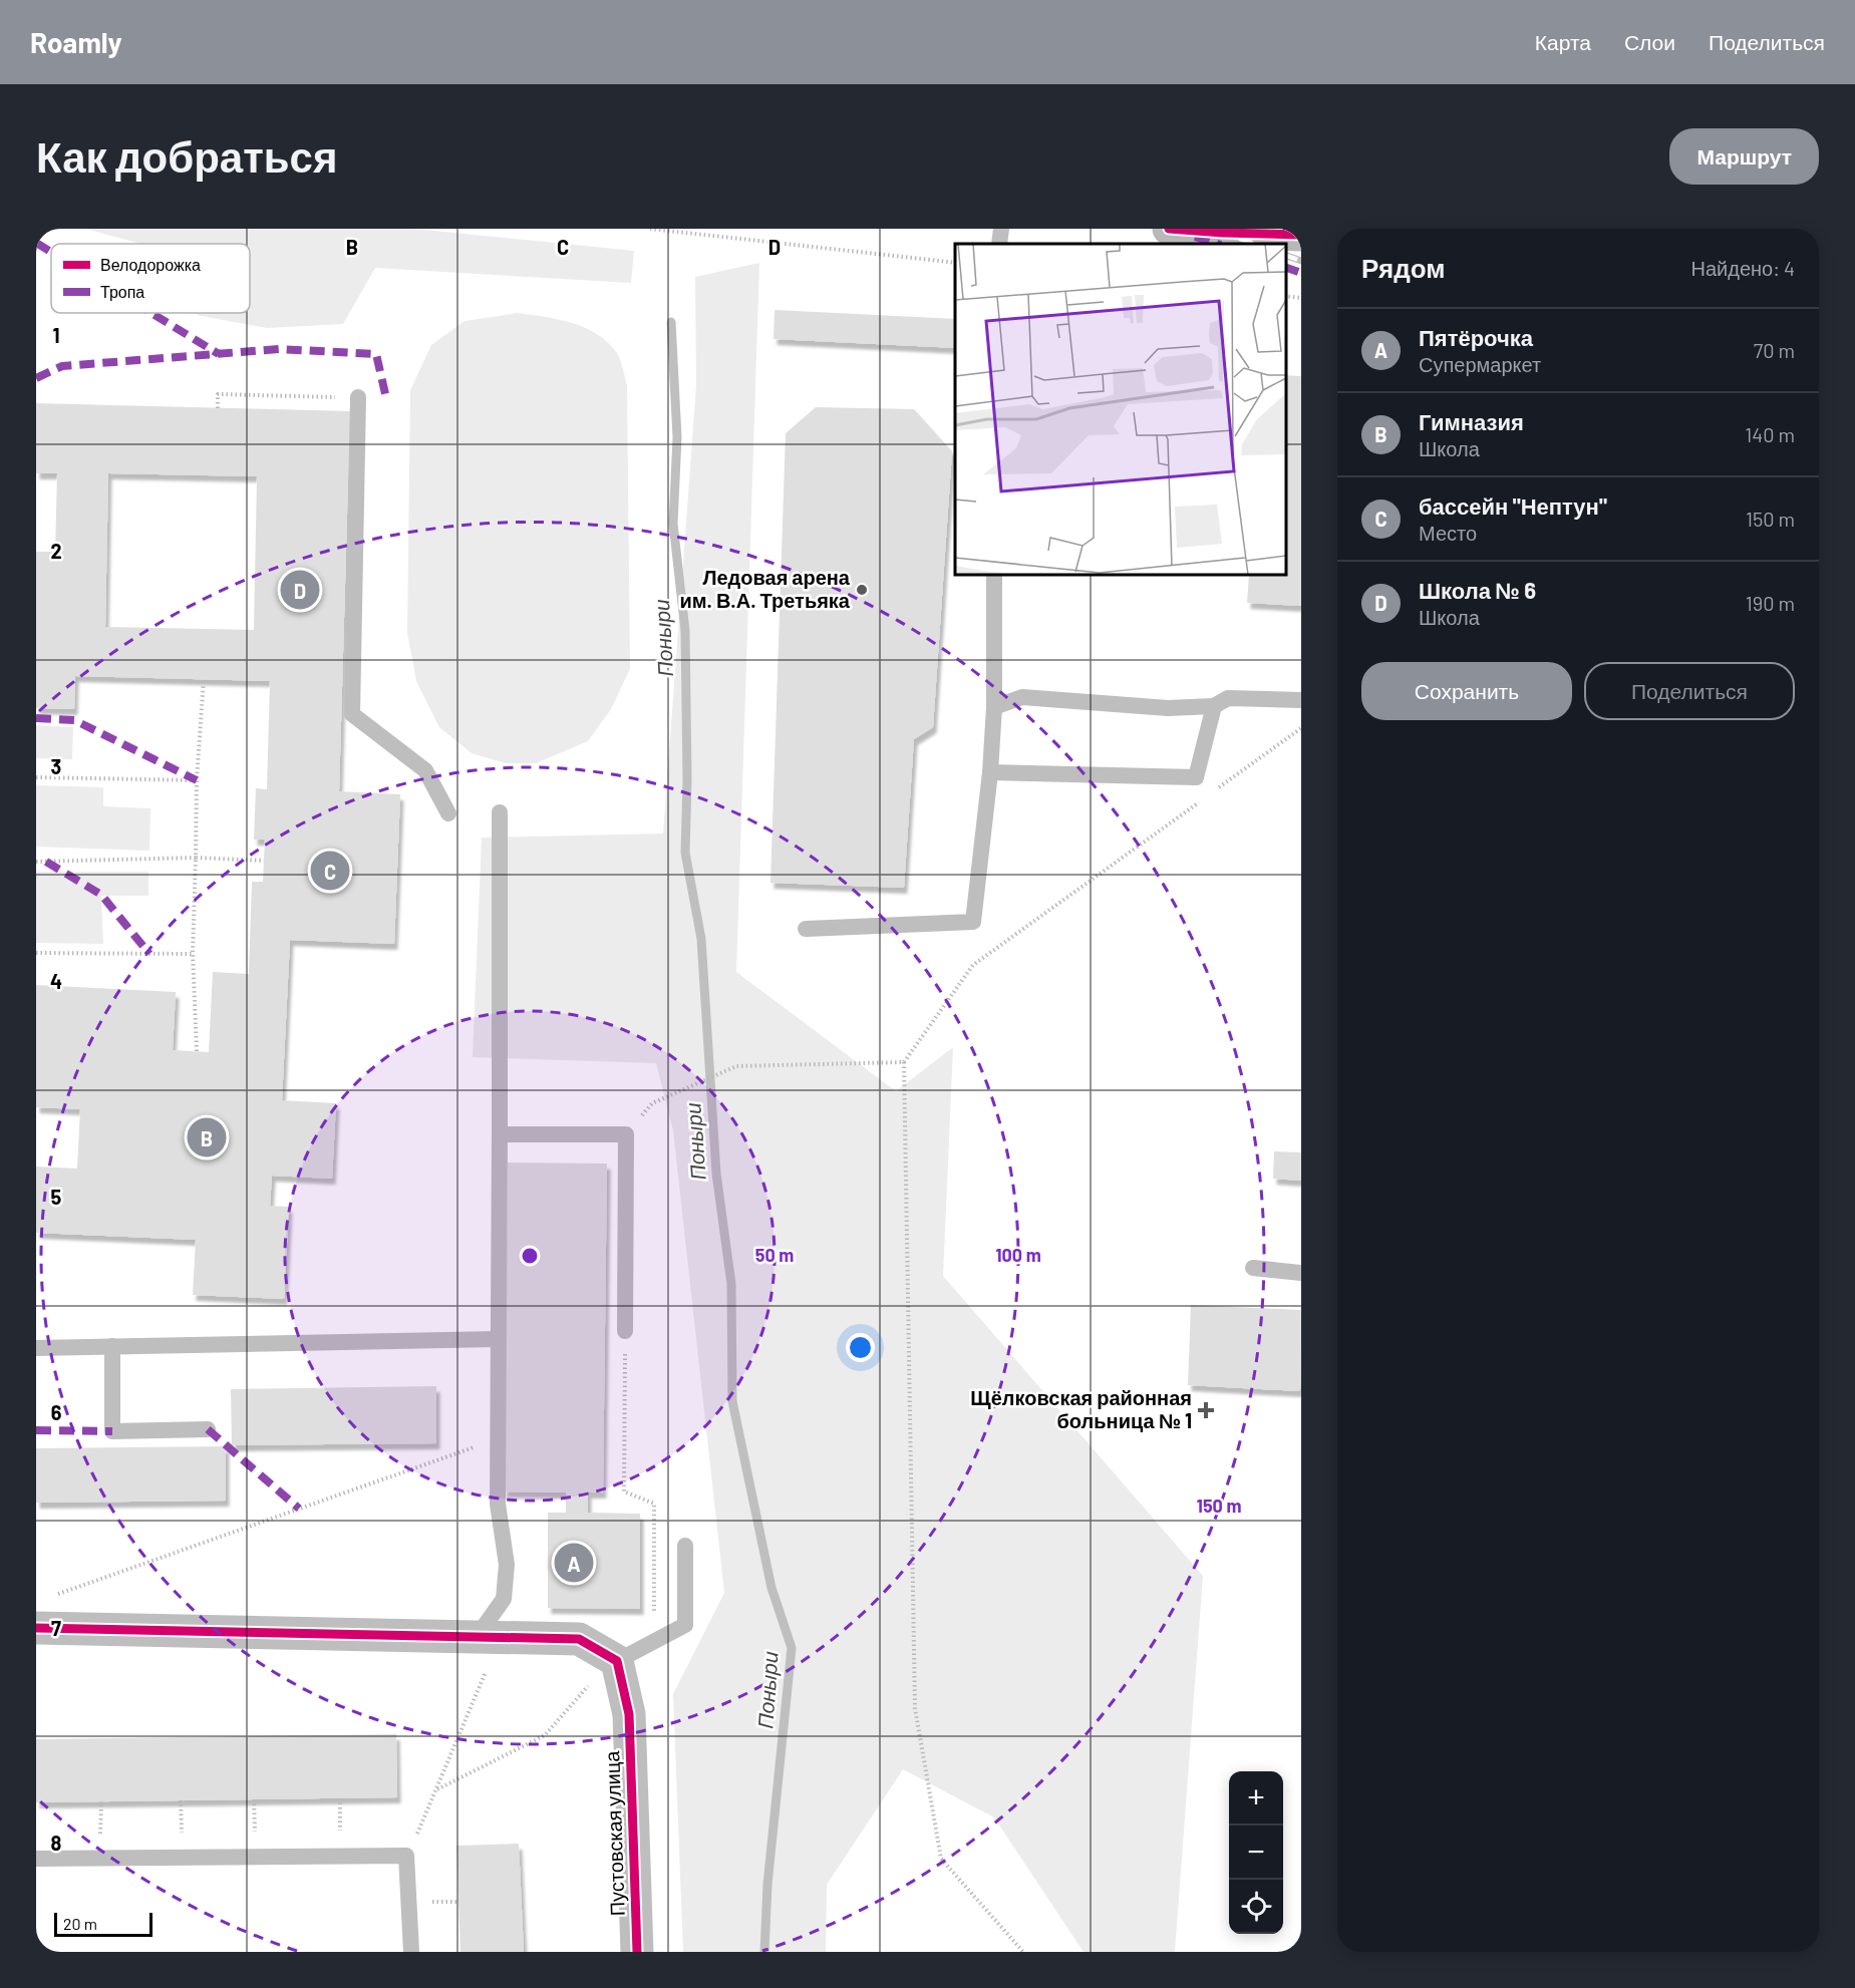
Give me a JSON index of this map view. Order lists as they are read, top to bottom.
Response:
{
  "streets": {
    "street": ["Пустовская улица"]
  },
  "water": ["Поныри"],
  "places": {
    "other": ["Ледовая арена им. В.А. Третьяка"],
    "health": ["Щёлковская районная больница № 1"]
  },
  "legend": ["Велодорожка", "Тропа"],
  "scale_bar": "20 m",
  "page": {
    "header": "Roamly",
    "nav": ["Карта", "Слои", "Поделиться"],
    "buttons": [
      "Маршрут",
      ["Сохранить", "Поделиться"]
    ],
    "title": "Как добраться",
    "heading": ["Рядом", "Найдено: 4"],
    "list": [
      {
        "mark": "A",
        "name": "Пятёрочка",
        "note": "Супермаркет",
        "value": "70 m"
      },
      {
        "mark": "B",
        "name": "Гимназия",
        "note": "Школа",
        "value": "140 m"
      },
      {
        "mark": "C",
        "name": "бассейн \"Нептун\"",
        "note": "Место",
        "value": "150 m"
      },
      {
        "mark": "D",
        "name": "Школа № 6",
        "note": "Школа",
        "value": "190 m"
      }
    ],
    "pins": [
      "D",
      "C",
      "B",
      "A"
    ],
    "map_buttons": ["+", "−"],
    "scale": "20 m"
  },
  "grid": {
    "columns": ["B", "C", "D"],
    "rows": [
      "1",
      "2",
      "3",
      "4",
      "5",
      "6",
      "7",
      "8"
    ]
  },
  "rings": ["50 m", "100 m", "150 m"]
}
